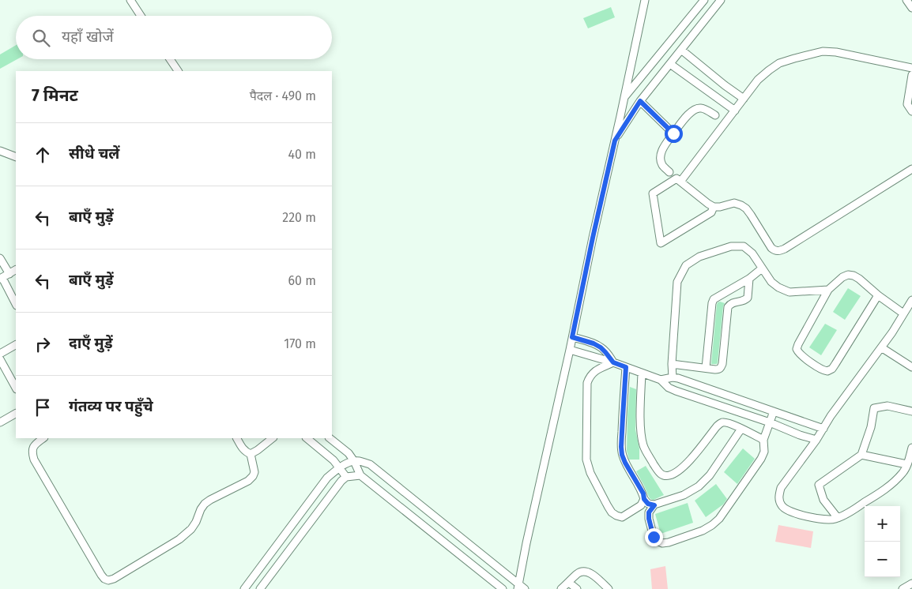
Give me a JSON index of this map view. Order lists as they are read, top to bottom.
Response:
{
  "page": {
    "search": "यहाँ खोजें",
    "heading": ["7 मिनट", "पैदल · 490 m"],
    "list": [
      ["सीधे चलें", "40 m"],
      ["बाएँ मुड़ें", "220 m"],
      ["बाएँ मुड़ें", "60 m"],
      ["दाएँ मुड़ें", "170 m"],
      "गंतव्य पर पहुँचे"
    ],
    "map_buttons": ["+", "−"]
  }
}
